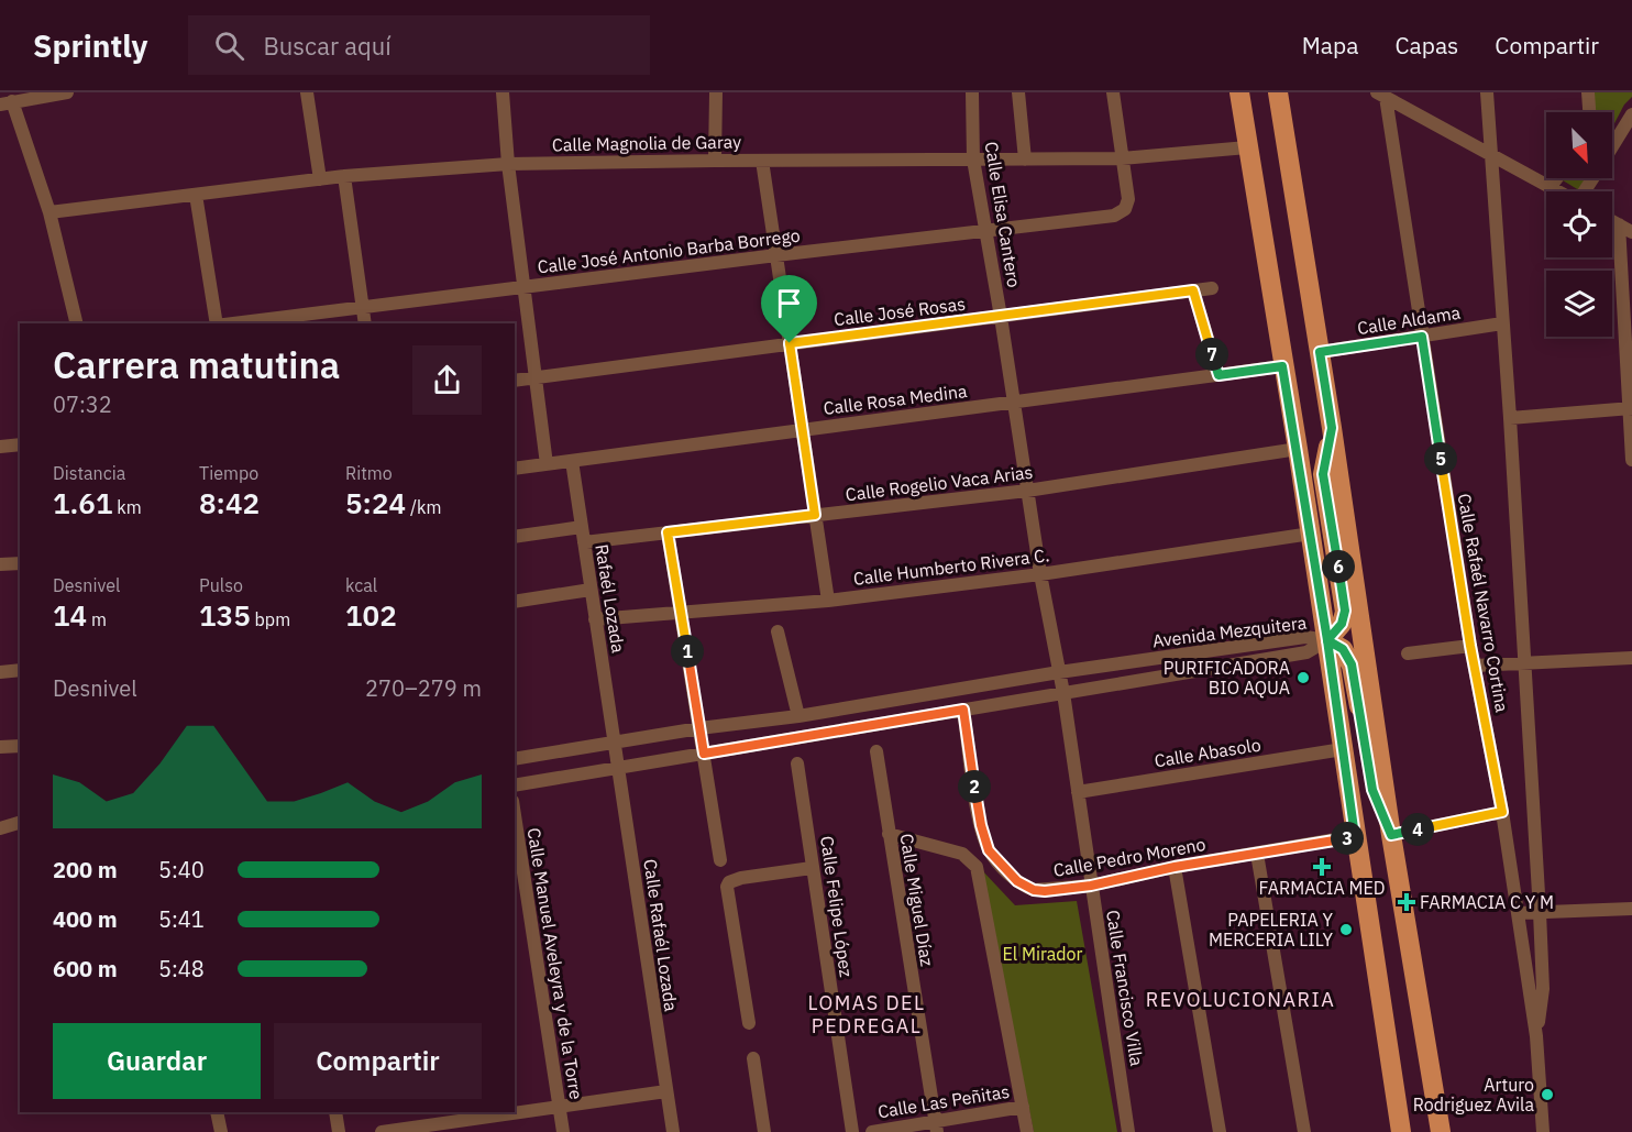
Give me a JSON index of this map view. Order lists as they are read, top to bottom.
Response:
{
  "streets": {
    "street": [
      "Calle Magnolia de Garay",
      "Calle Elisa Cantero",
      "Calle José Antonio Barba Borrego",
      "Calle José Rosas",
      "Calle Aldama",
      "Calle Rosa Medina",
      "Calle Rogelio Vaca Arias",
      "Calle Humberto Rivera C.",
      "Rafaél Lozada",
      "Calle Rafaél Navarro Cortina",
      "Avenida Mezquitera",
      "Calle Abasolo",
      "Calle Pedro Moreno",
      "Calle Miguel Díaz",
      "Calle Felipe López",
      "Calle Rafaél Lozada",
      "Calle Manuel Aveleyra y de la Torre",
      "Calle Francisco Villa",
      "Calle Las Peñitas"
    ]
  },
  "crossings": [
    ["Calle Magnolia de Garay", "Calle Elisa Cantero"],
    ["Calle Magnolia de Garay", "Calle José Antonio Barba Borrego"],
    ["Calle Elisa Cantero", "Calle José Antonio Barba Borrego"],
    ["Calle Elisa Cantero", "Calle José Rosas"],
    ["Calle Elisa Cantero", "Calle Rosa Medina"],
    ["Calle Elisa Cantero", "Calle Rogelio Vaca Arias"],
    ["Calle Elisa Cantero", "Calle Humberto Rivera C."],
    ["Calle Elisa Cantero", "Avenida Mezquitera"],
    ["Calle Elisa Cantero", "Calle Francisco Villa"],
    ["Calle Aldama", "Calle Rafaél Navarro Cortina"],
    ["Calle Rosa Medina", "Rafaél Lozada"],
    ["Calle Rogelio Vaca Arias", "Rafaél Lozada"],
    ["Calle Humberto Rivera C.", "Rafaél Lozada"],
    ["Rafaél Lozada", "Avenida Mezquitera"],
    ["Rafaél Lozada", "Calle Rafaél Lozada"],
    ["Avenida Mezquitera", "Calle Pedro Moreno"],
    ["Avenida Mezquitera", "Calle Rafaél Lozada"],
    ["Avenida Mezquitera", "Calle Francisco Villa"],
    ["Calle Abasolo", "Calle Francisco Villa"],
    ["Calle Pedro Moreno", "Calle Francisco Villa"],
    ["Calle Miguel Díaz", "Calle Las Peñitas"]
  ],
  "districts": ["REVOLUCIONARIA", "LOMAS DEL PEDREGAL"],
  "parks": ["El Mirador"],
  "places": {
    "other": ["PURIFICADORA BIO AQUA", "PAPELERIA Y MERCERIA LILY", "Arturo Rodriguez Avila"],
    "health": ["FARMACIA MED", "FARMACIA C Y M"]
  },
  "north": "bottom right",
  "page": {
    "header": "Sprintly",
    "search": "Buscar aquí",
    "nav": ["Mapa", "Capas", "Compartir"],
    "heading": ["Carrera matutina", "07:32"],
    "pins": [
      "7",
      "5",
      "6",
      "1",
      "2",
      "4",
      "3"
    ],
    "stats": [
      ["Distancia", "1.61 km"],
      ["Tiempo", "8:42"],
      ["Ritmo", "5:24 /km"],
      ["Desnivel", "14 m"],
      ["Pulso", "135 bpm"],
      ["kcal", "102"]
    ],
    "chart": ["Desnivel", "270–279 m"],
    "list": [
      {
        "name": "200 m",
        "note": "5:40"
      },
      {
        "name": "400 m",
        "note": "5:41"
      },
      {
        "name": "600 m",
        "note": "5:48"
      }
    ],
    "buttons": ["Guardar", "Compartir"]
  }
}
